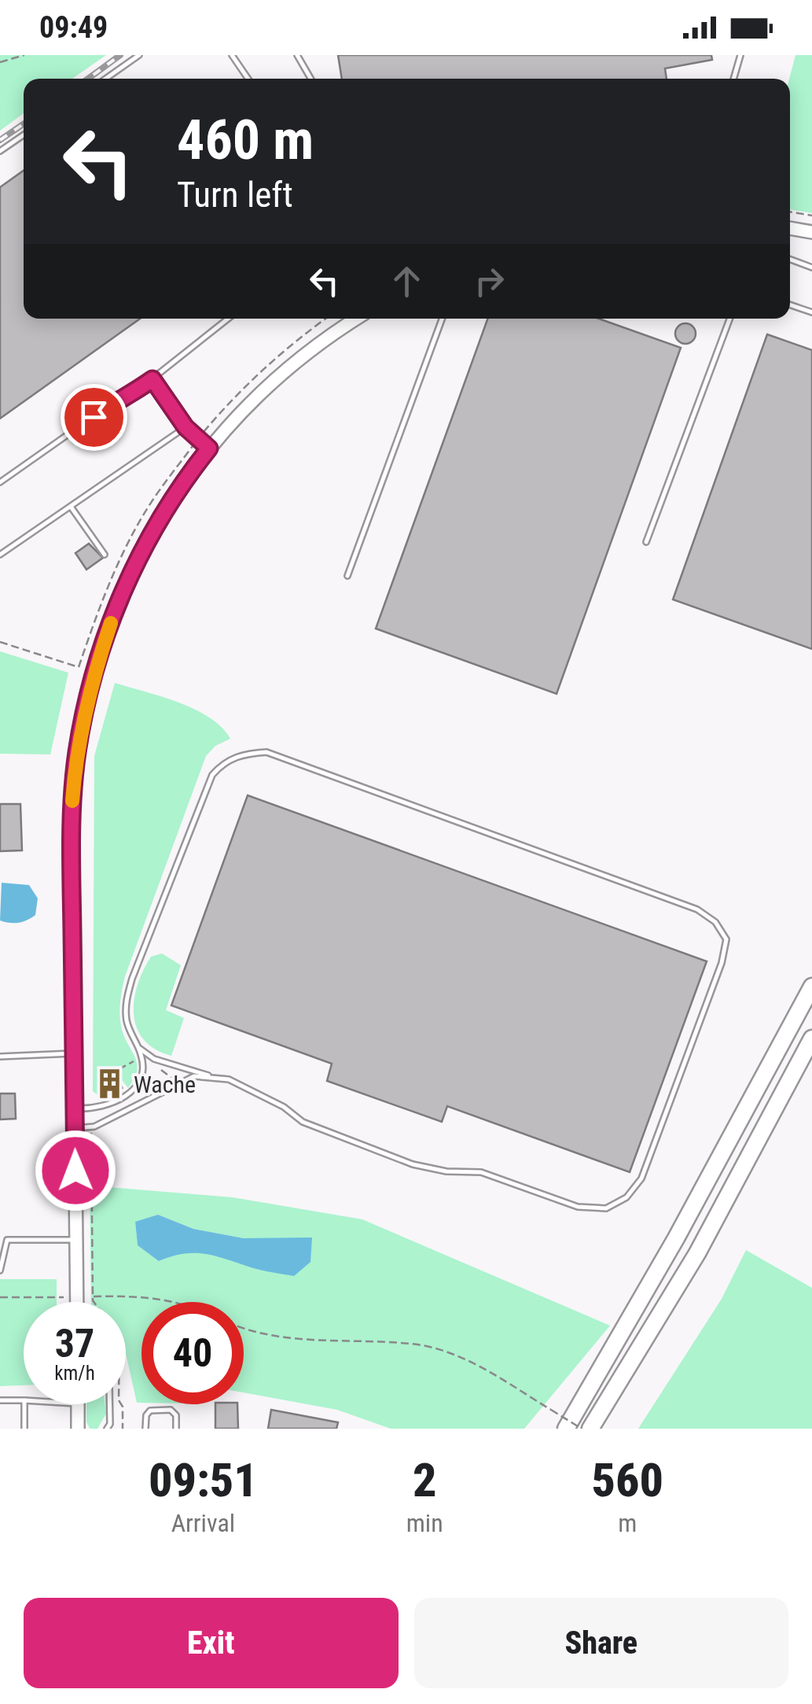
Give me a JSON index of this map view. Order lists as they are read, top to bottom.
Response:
{
  "places": {
    "building": ["Wache"]
  },
  "page": {
    "status": "09:49",
    "turn": ["460 m", "Turn left"],
    "speed": "37 km/h",
    "limit": "40",
    "eta": [
      "09:51",
      "Arrival",
      "2",
      "min",
      "560",
      "m"
    ],
    "buttons": ["Exit", "Share"]
  }
}
